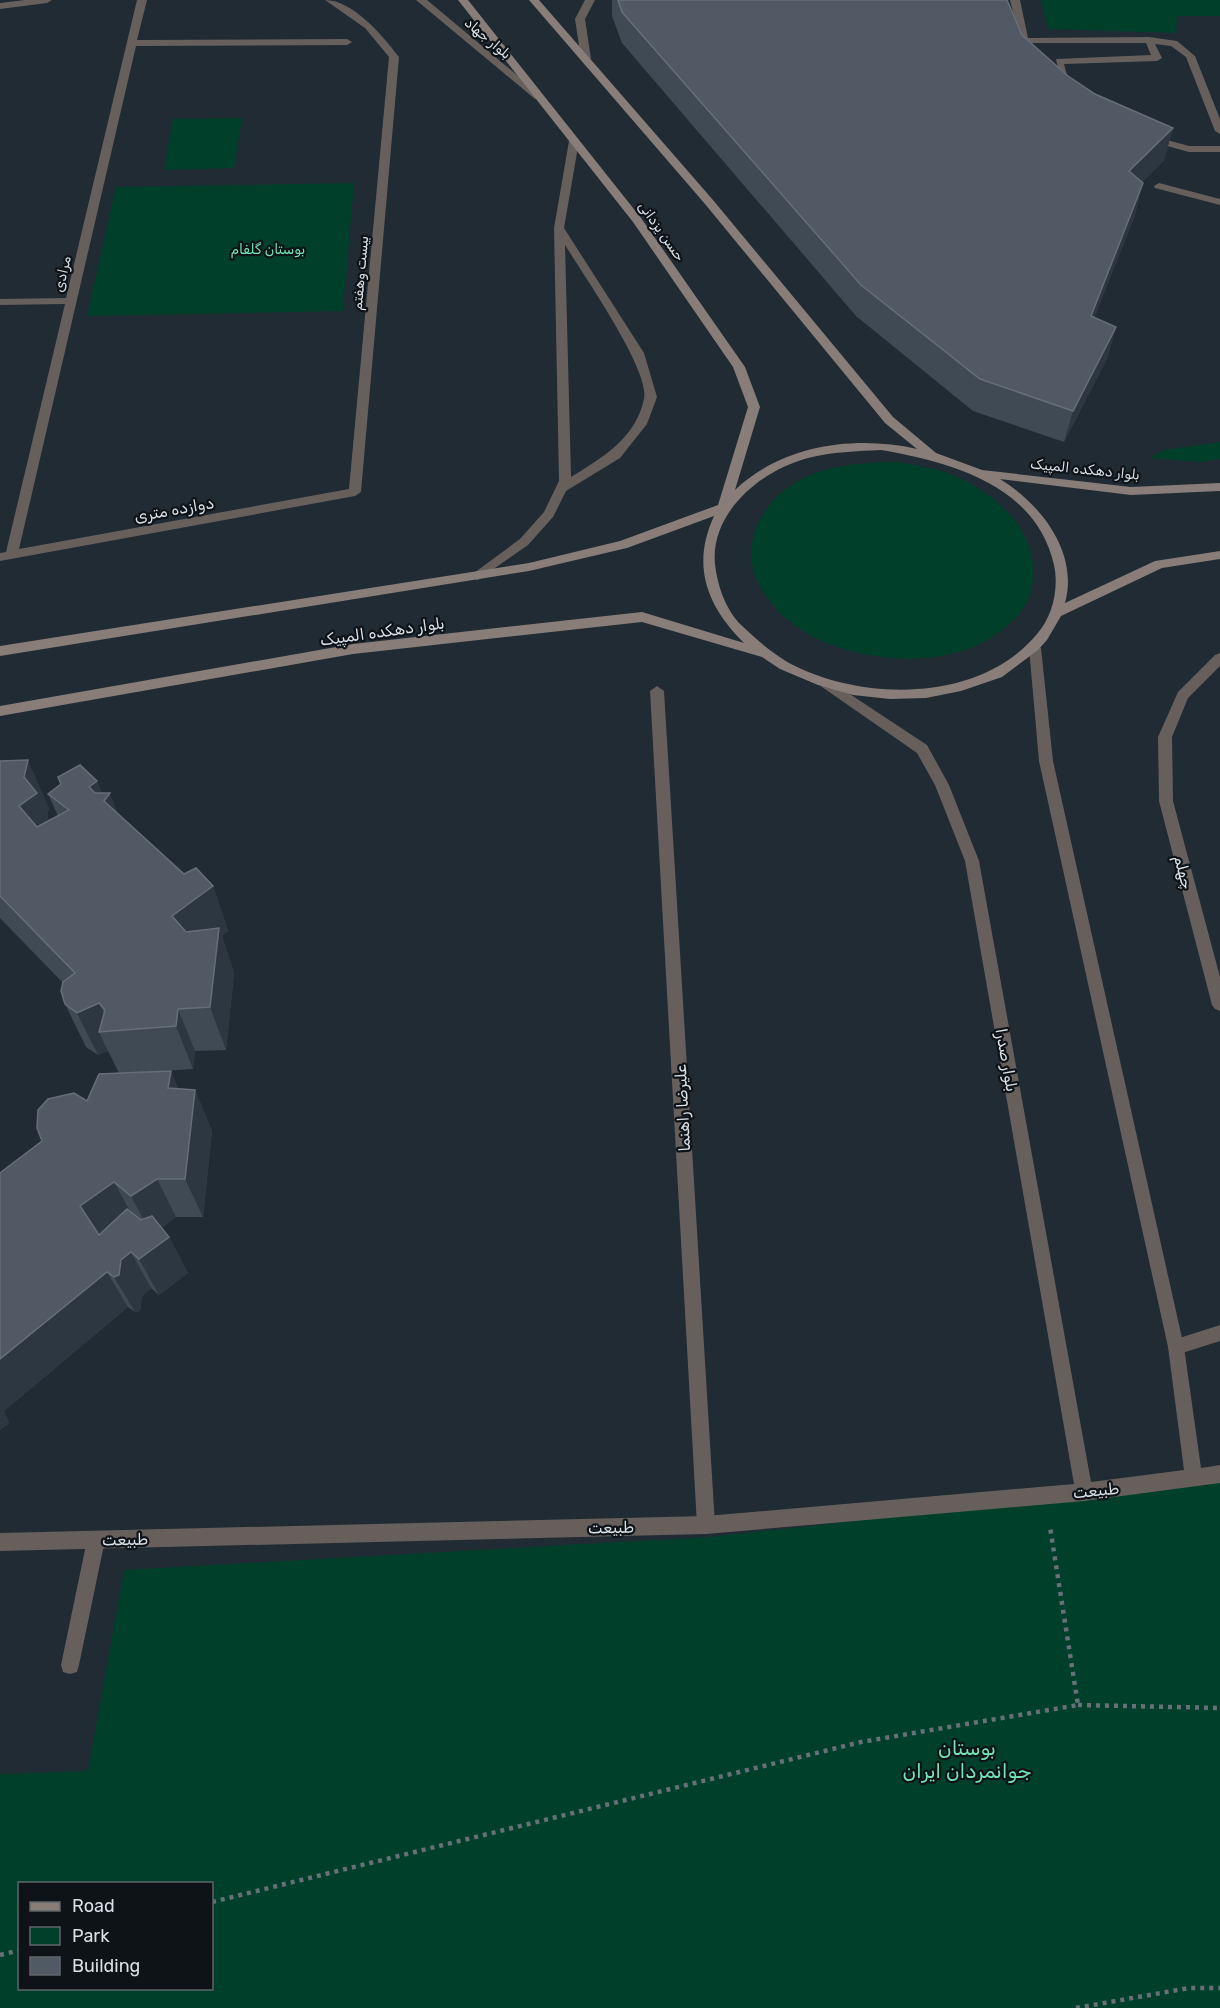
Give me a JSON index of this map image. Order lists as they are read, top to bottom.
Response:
{
  "streets": {
    "main road": ["حسن یزدانی", "بلوار دهکده المپیک"],
    "street": [
      "بلوار جهاد",
      "بیست وهفتم",
      "مرادی",
      "دوازده متری",
      "چهلم",
      "بلوار صدرا",
      "علیرضا راهنما",
      "طبیعت"
    ]
  },
  "crossings": [
    ["بلوار جهاد", "حسن یزدانی"],
    ["حسن یزدانی", "بلوار دهکده المپیک"],
    ["بیست وهفتم", "دوازده متری"],
    ["مرادی", "دوازده متری"],
    ["بلوار صدرا", "طبیعت"],
    ["علیرضا راهنما", "طبیعت"]
  ],
  "parks": ["بوستان گلفام", "بوستان جوانمردان ایران"],
  "legend": ["Road", "Park", "Building"]
}
